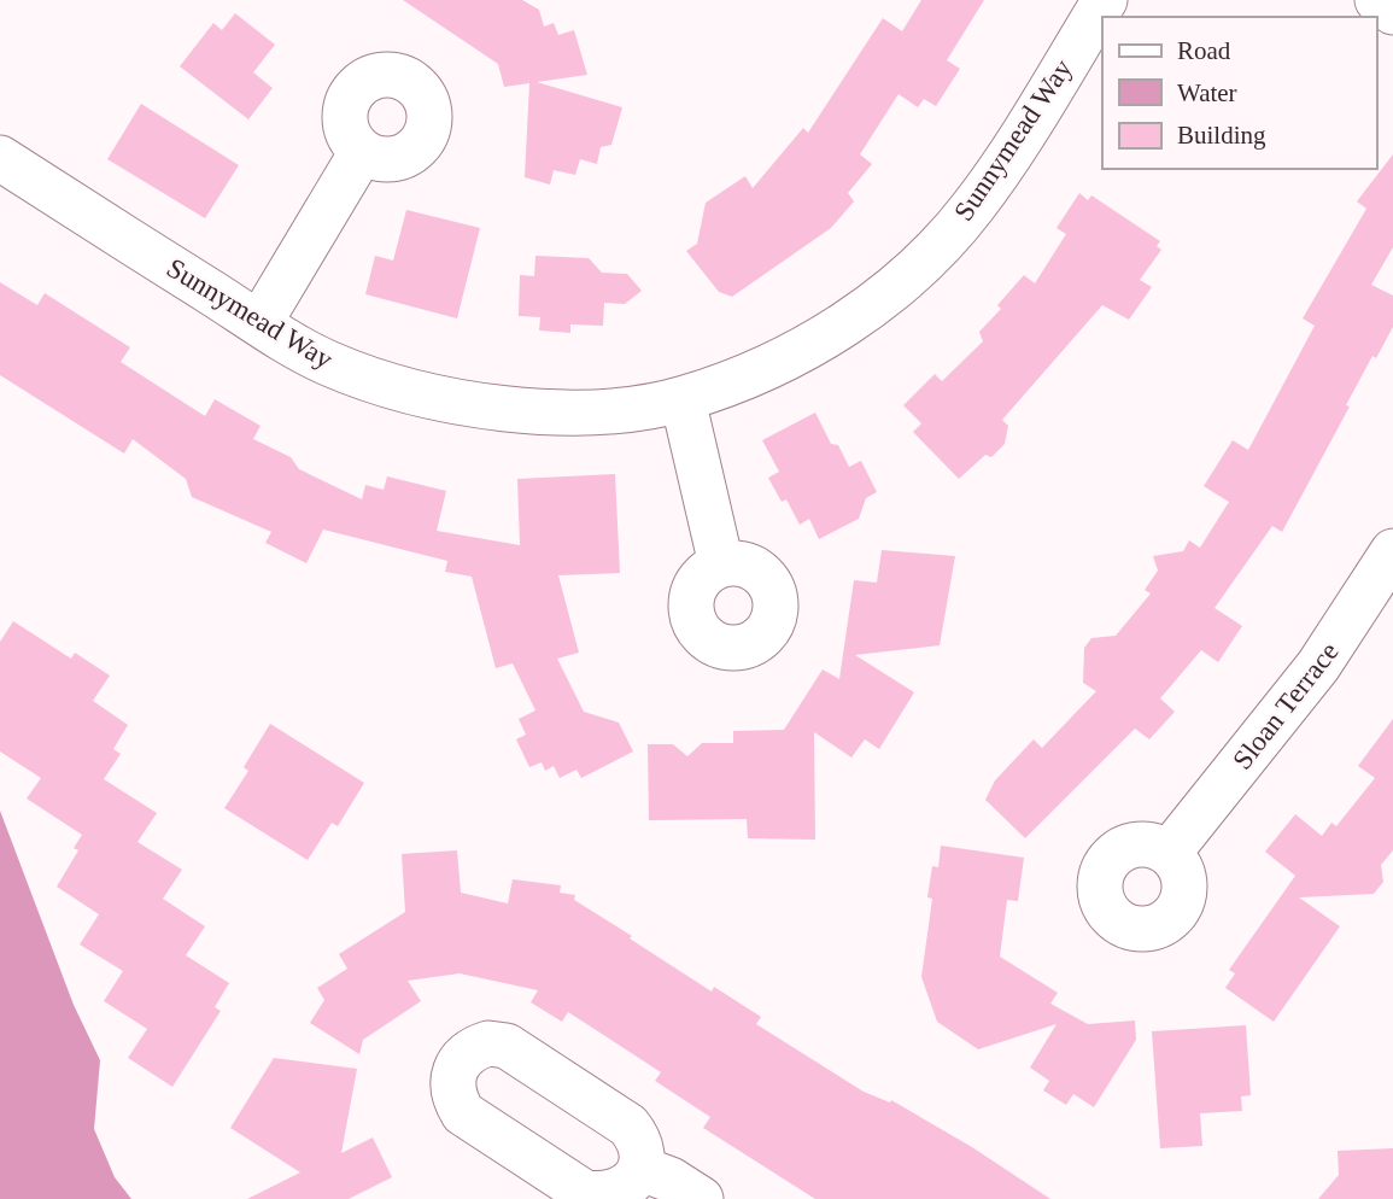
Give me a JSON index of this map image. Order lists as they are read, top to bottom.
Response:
{
  "streets": {
    "street": ["Sunnymead Way", "Sloan Terrace"]
  },
  "legend": ["Road", "Water", "Building"]
}
